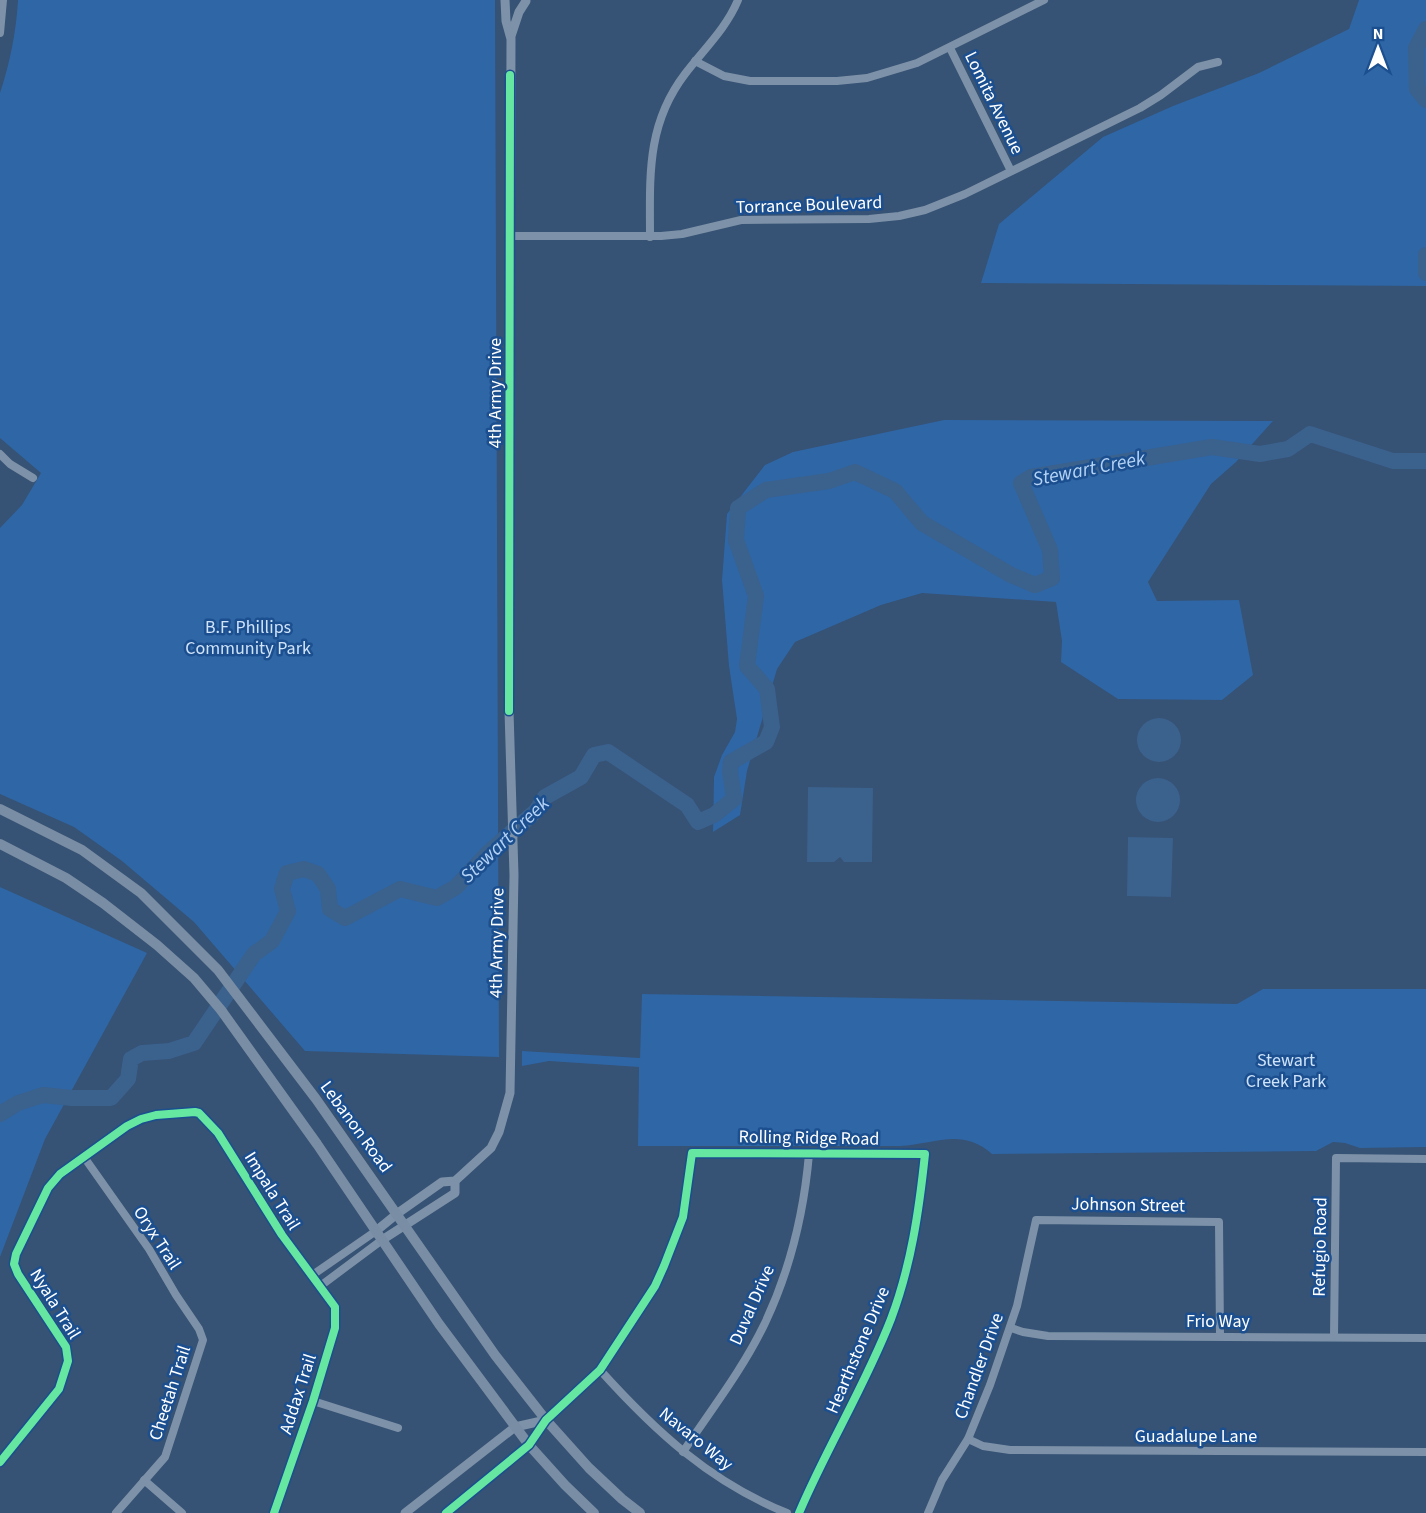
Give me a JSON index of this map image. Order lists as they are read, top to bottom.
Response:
{
  "streets": {
    "main road": ["Lebanon Road"],
    "street": [
      "Lomita Avenue",
      "Torrance Boulevard",
      "4th Army Drive",
      "Rolling Ridge Road",
      "Impala Trail",
      "Johnson Street",
      "Oryx Trail",
      "Refugio Road",
      "Nyala Trail",
      "Duval Drive",
      "Frio Way",
      "Hearthstone Drive",
      "Chandler Drive",
      "Cheetah Trail",
      "Addax Trail",
      "Guadalupe Lane",
      "Navaro Way"
    ]
  },
  "crossings": [
    ["Lomita Avenue", "Torrance Boulevard"],
    ["Torrance Boulevard", "4th Army Drive"],
    ["4th Army Drive", "Lebanon Road"],
    ["4th Army Drive", "Impala Trail"],
    ["4th Army Drive", "Addax Trail"],
    ["Rolling Ridge Road", "Duval Drive"],
    ["Rolling Ridge Road", "Hearthstone Drive"],
    ["Rolling Ridge Road", "Navaro Way"],
    ["Impala Trail", "Oryx Trail"],
    ["Impala Trail", "Nyala Trail"],
    ["Impala Trail", "Addax Trail"],
    ["Johnson Street", "Frio Way"],
    ["Johnson Street", "Chandler Drive"],
    ["Oryx Trail", "Nyala Trail"],
    ["Oryx Trail", "Cheetah Trail"],
    ["Refugio Road", "Frio Way"],
    ["Duval Drive", "Navaro Way"],
    ["Frio Way", "Chandler Drive"],
    ["Chandler Drive", "Guadalupe Lane"]
  ],
  "water": ["Stewart Creek"],
  "parks": ["B.F. Phillips Community Park", "Stewart Creek Park"],
  "north": "top"
}
